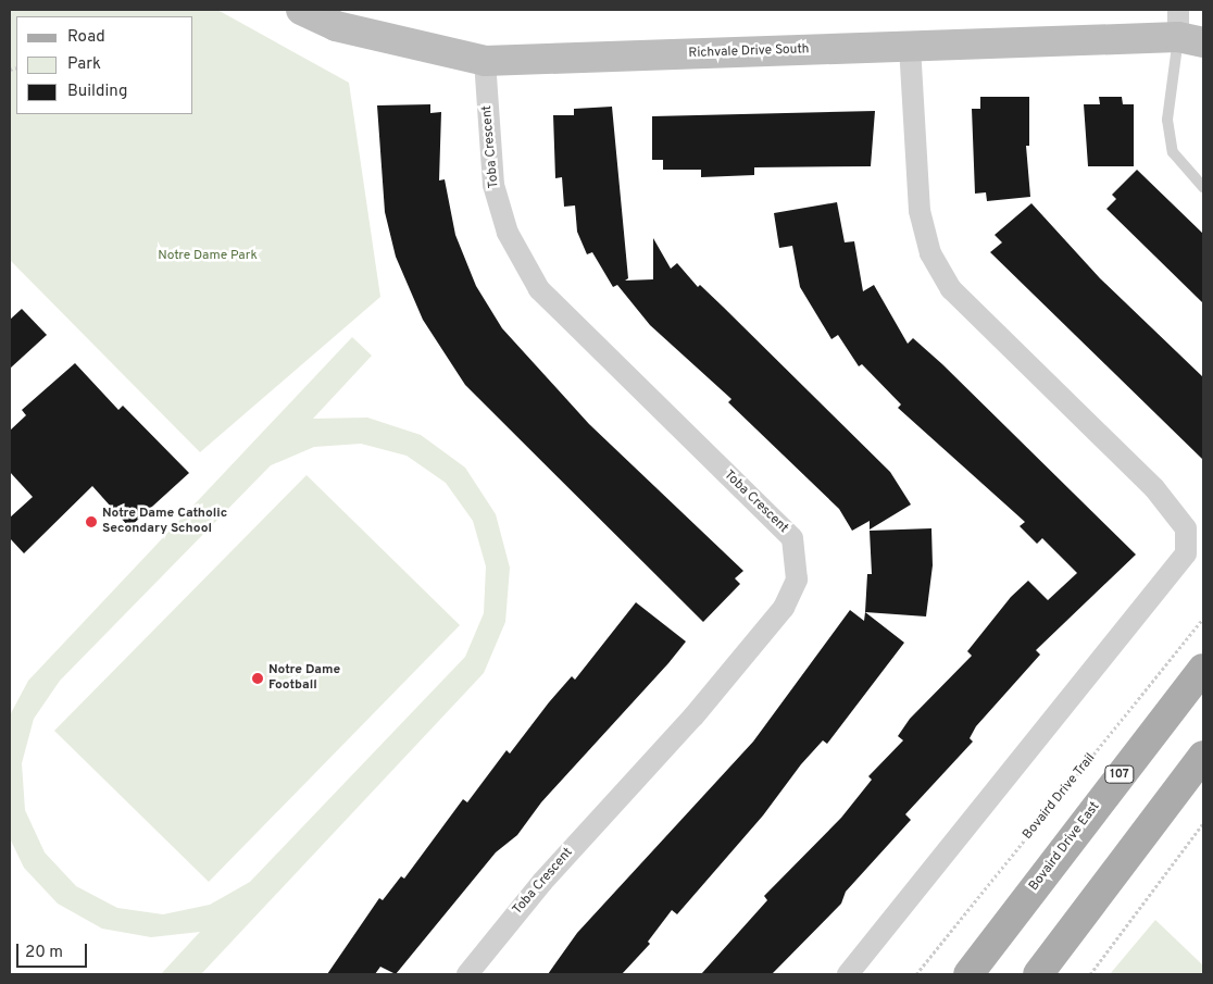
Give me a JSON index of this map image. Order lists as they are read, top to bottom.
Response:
{
  "streets": {
    "main road": ["107", "Bovaird Drive East"],
    "street": ["Richvale Drive South", "Toba Crescent"],
    "path": ["Bovaird Drive Trail"]
  },
  "crossings": [
    ["Richvale Drive South", "Toba Crescent"]
  ],
  "parks": ["Notre Dame Park"],
  "places": ["Notre Dame Catholic Secondary School", "Notre Dame Football"],
  "legend": ["Road", "Park", "Building"],
  "scale_bar": "20 m"
}
